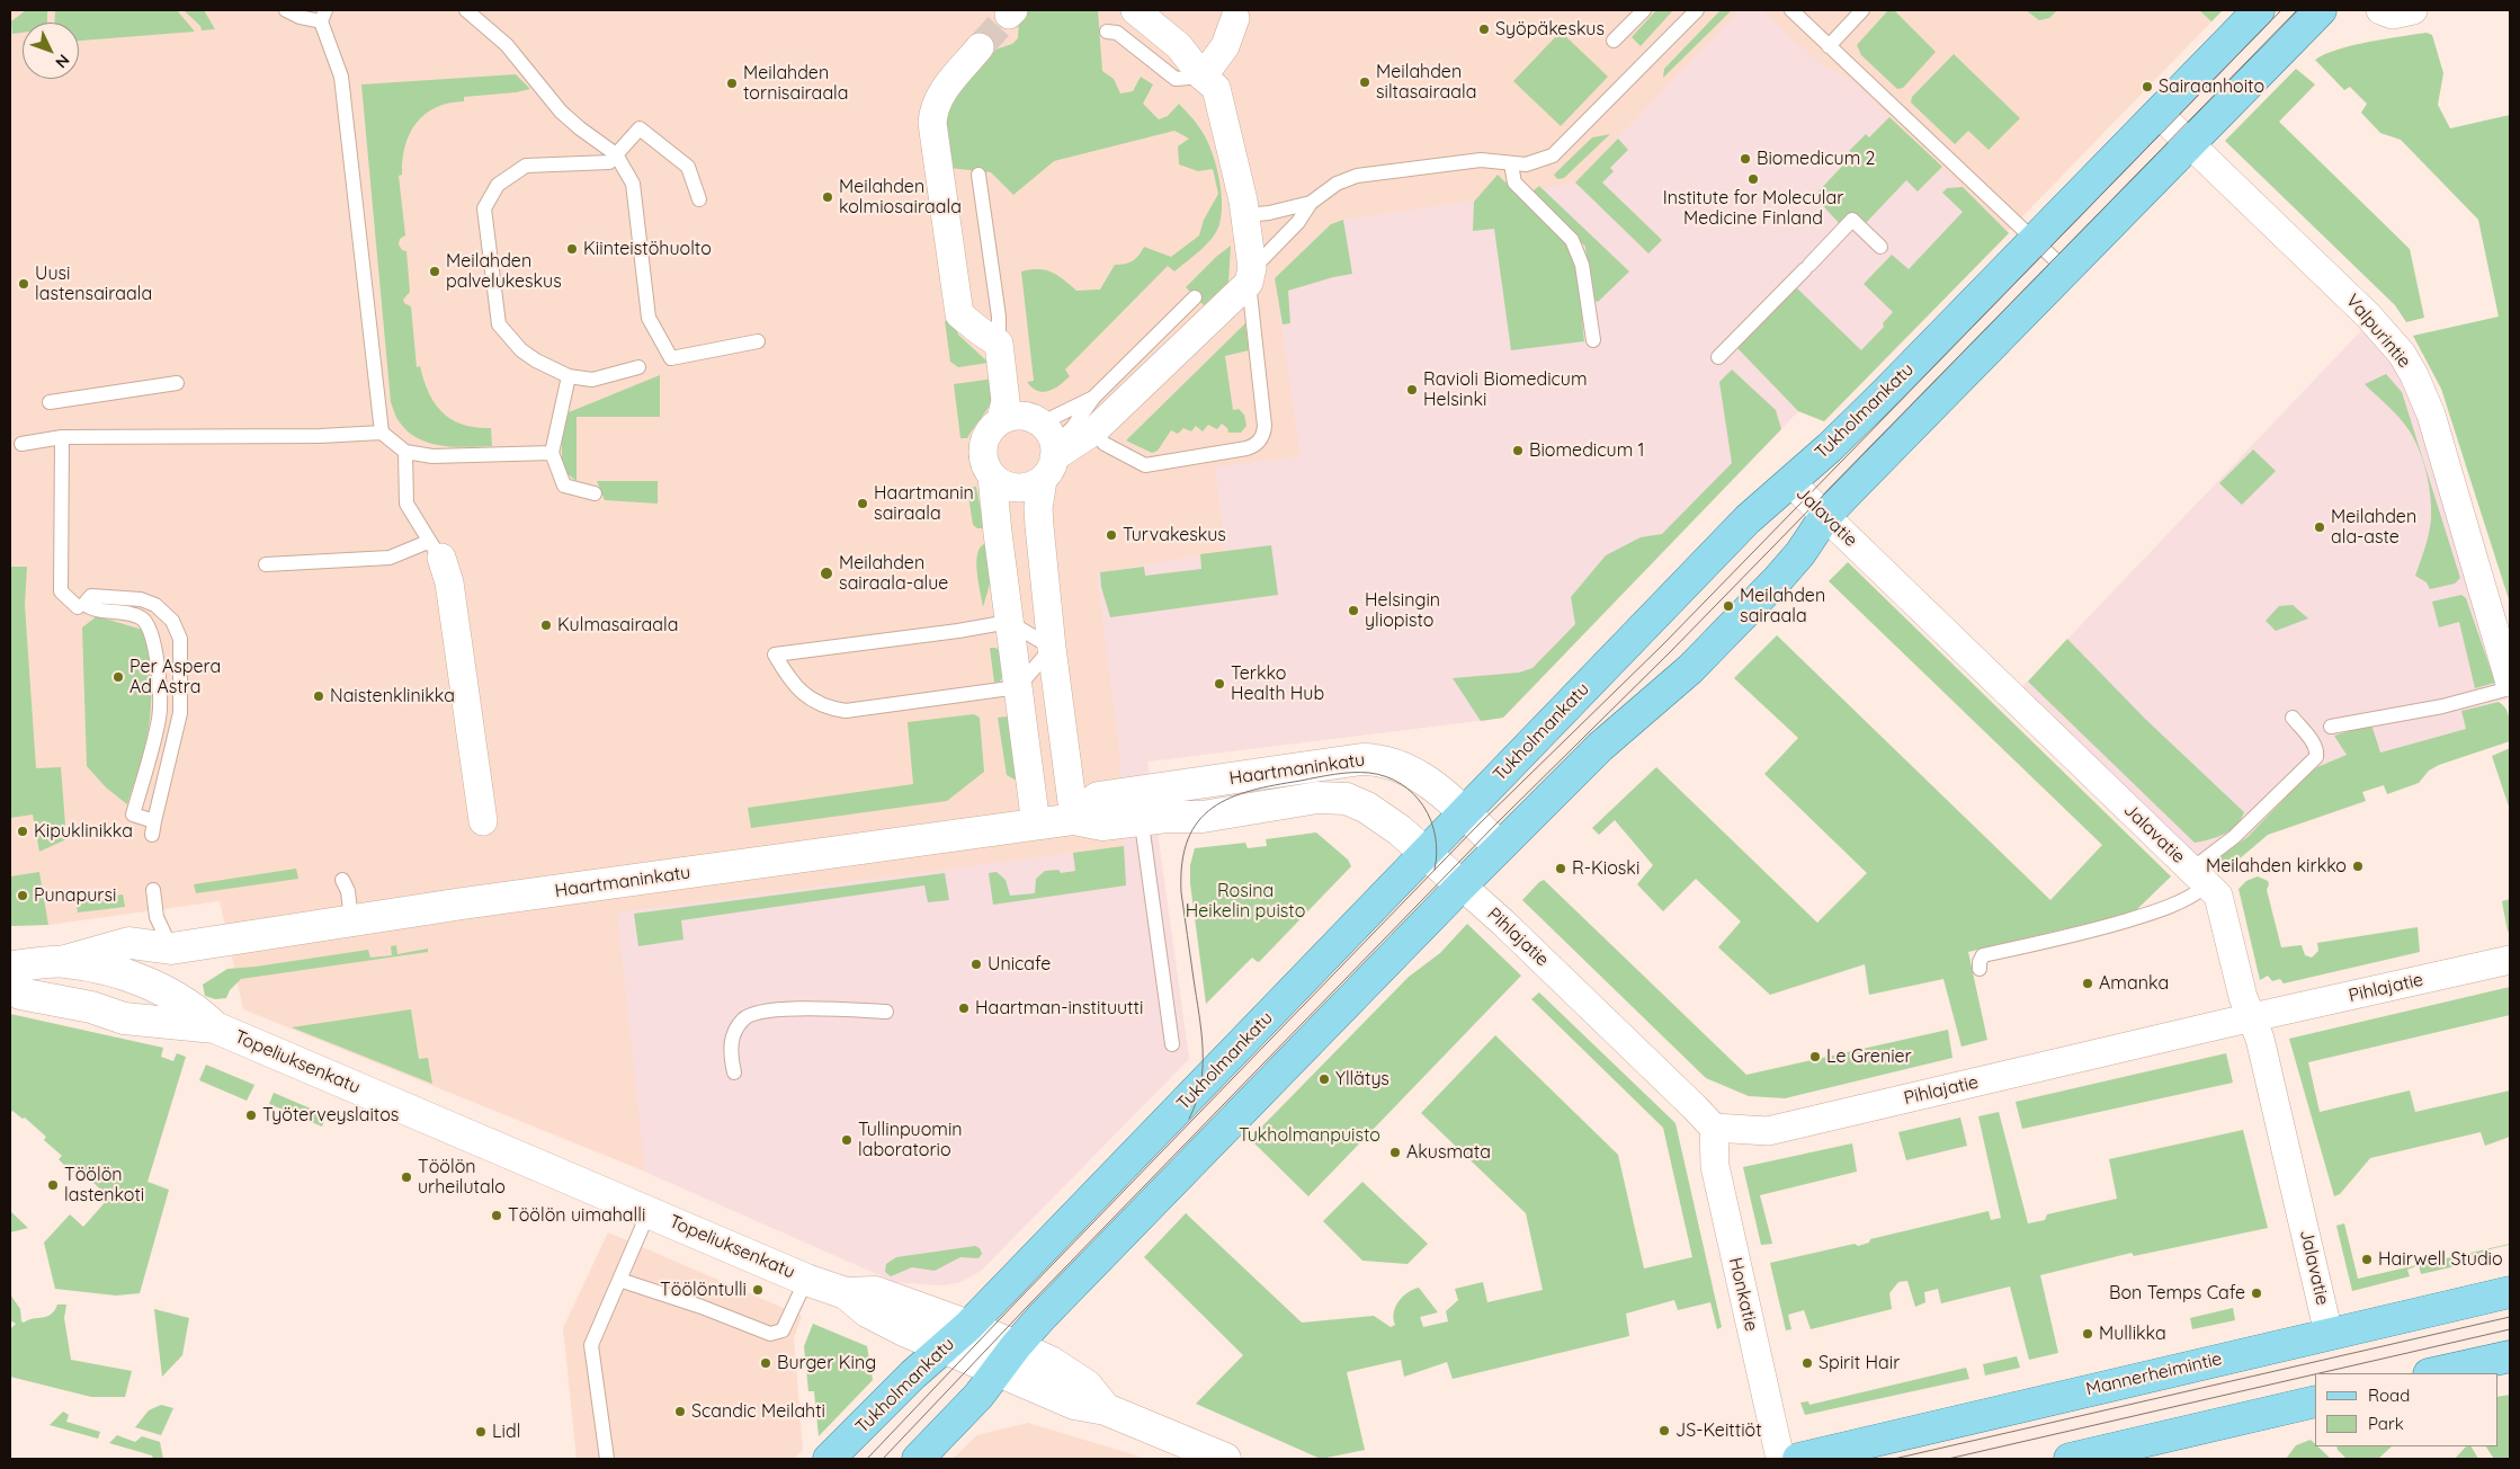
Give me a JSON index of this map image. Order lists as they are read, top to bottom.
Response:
{
  "streets": {
    "main road": [
      "Tukholmankatu",
      "Haartmaninkatu",
      "Topeliuksenkatu",
      "Mannerheimintie"
    ],
    "street": [
      "Valpurintie",
      "Jalavatie",
      "Pihlajatie",
      "Honkatie"
    ]
  },
  "crossings": [
    ["Valpurintie", "Tukholmankatu"],
    ["Tukholmankatu", "Jalavatie"],
    ["Tukholmankatu", "Haartmaninkatu"],
    ["Tukholmankatu", "Topeliuksenkatu"],
    ["Jalavatie", "Pihlajatie"],
    ["Jalavatie", "Mannerheimintie"],
    ["Haartmaninkatu", "Pihlajatie"],
    ["Haartmaninkatu", "Topeliuksenkatu"],
    ["Pihlajatie", "Honkatie"]
  ],
  "parks": ["Rosina Heikelin puisto", "Tukholmanpuisto"],
  "places": [
    "Syöpäkeskus",
    "Meilahden siltasairaala",
    "Meilahden tornisairaala",
    "Sairaanhoito",
    "Biomedicum 2",
    "Institute for Molecular Medicine Finland",
    "Meilahden kolmiosairaala",
    "Kiinteistöhuolto",
    "Meilahden palvelukeskus",
    "Uusi lastensairaala",
    "Ravioli Biomedicum Helsinki",
    "Biomedicum 1",
    "Haartmanin sairaala",
    "Meilahden ala-aste",
    "Turvakeskus",
    "Meilahden sairaala-alue",
    "Meilahden sairaala",
    "Helsingin yliopisto",
    "Kulmasairaala",
    "Per Aspera Ad Astra",
    "Terkko Health Hub",
    "Naistenklinikka",
    "Kipuklinikka",
    "Meilahden kirkko",
    "R-Kioski",
    "Punapursi",
    "Unicafe",
    "Amanka",
    "Haartman-instituutti",
    "Le Grenier",
    "Yllätys",
    "Työterveyslaitos",
    "Tullinpuomin laboratorio",
    "Akusmata",
    "Töölön urheilutalo",
    "Töölön lastenkoti",
    "Töölön uimahalli",
    "Hairwell Studio",
    "Töölöntulli",
    "Bon Temps Cafe",
    "Mullikka",
    "Burger King",
    "Spirit Hair",
    "Scandic Meilahti",
    "JS-Keittiöt",
    "Lidl"
  ],
  "legend": ["Road", "Park"],
  "north": "bottom right"
}
